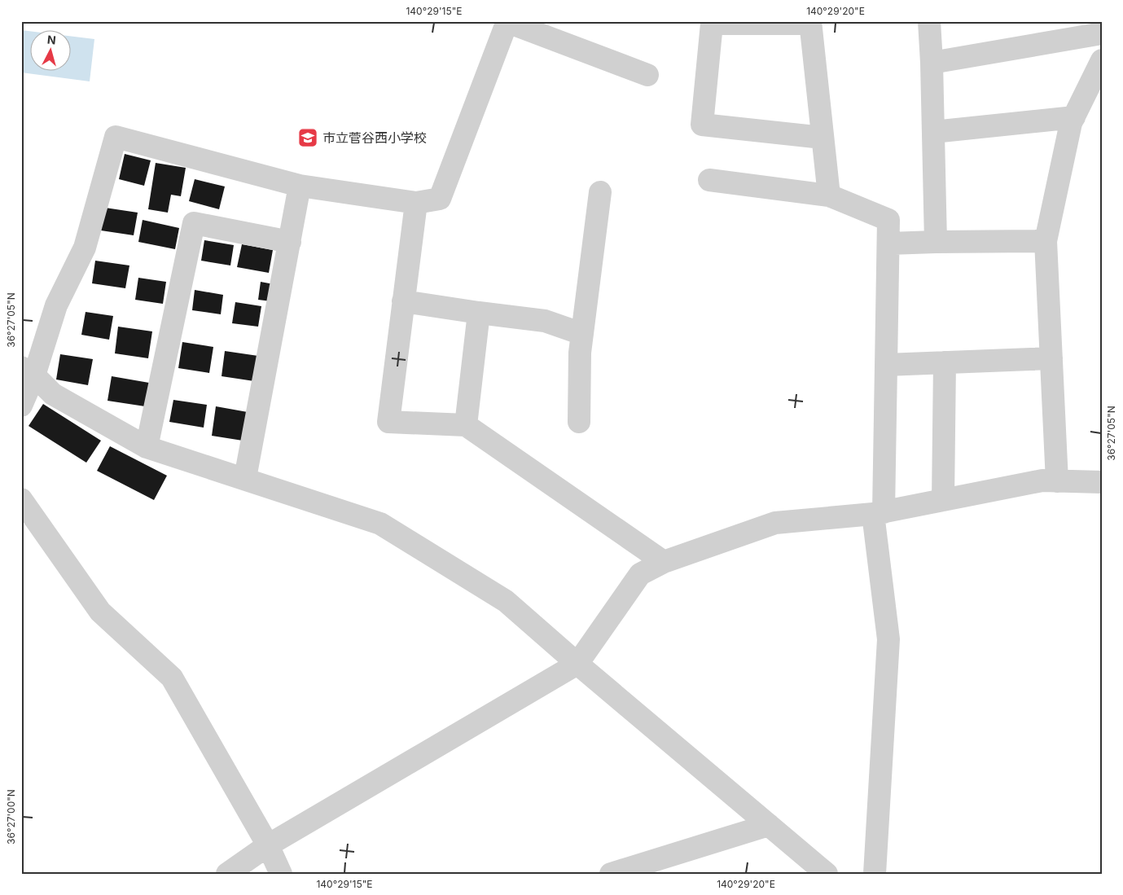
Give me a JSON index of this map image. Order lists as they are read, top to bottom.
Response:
{
  "places": {
    "school or university": ["市立菅谷西小学校"]
  },
  "north": "top",
  "coordinates": [
    "140°29'15\"E",
    "140°29'20\"E",
    "36°27'05\"N",
    "36°27'00\"N"
  ]
}
